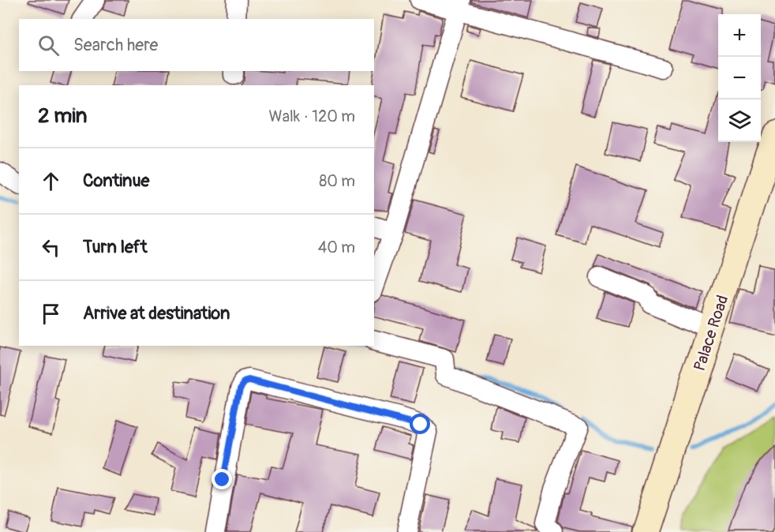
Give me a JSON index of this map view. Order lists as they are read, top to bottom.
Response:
{
  "streets": {
    "main road": ["Palace Road"]
  },
  "page": {
    "map_buttons": ["+", "−"],
    "search": "Search here",
    "heading": ["2 min", "Walk · 120 m"],
    "list": [
      ["Continue", "80 m"],
      ["Turn left", "40 m"],
      "Arrive at destination"
    ]
  }
}
